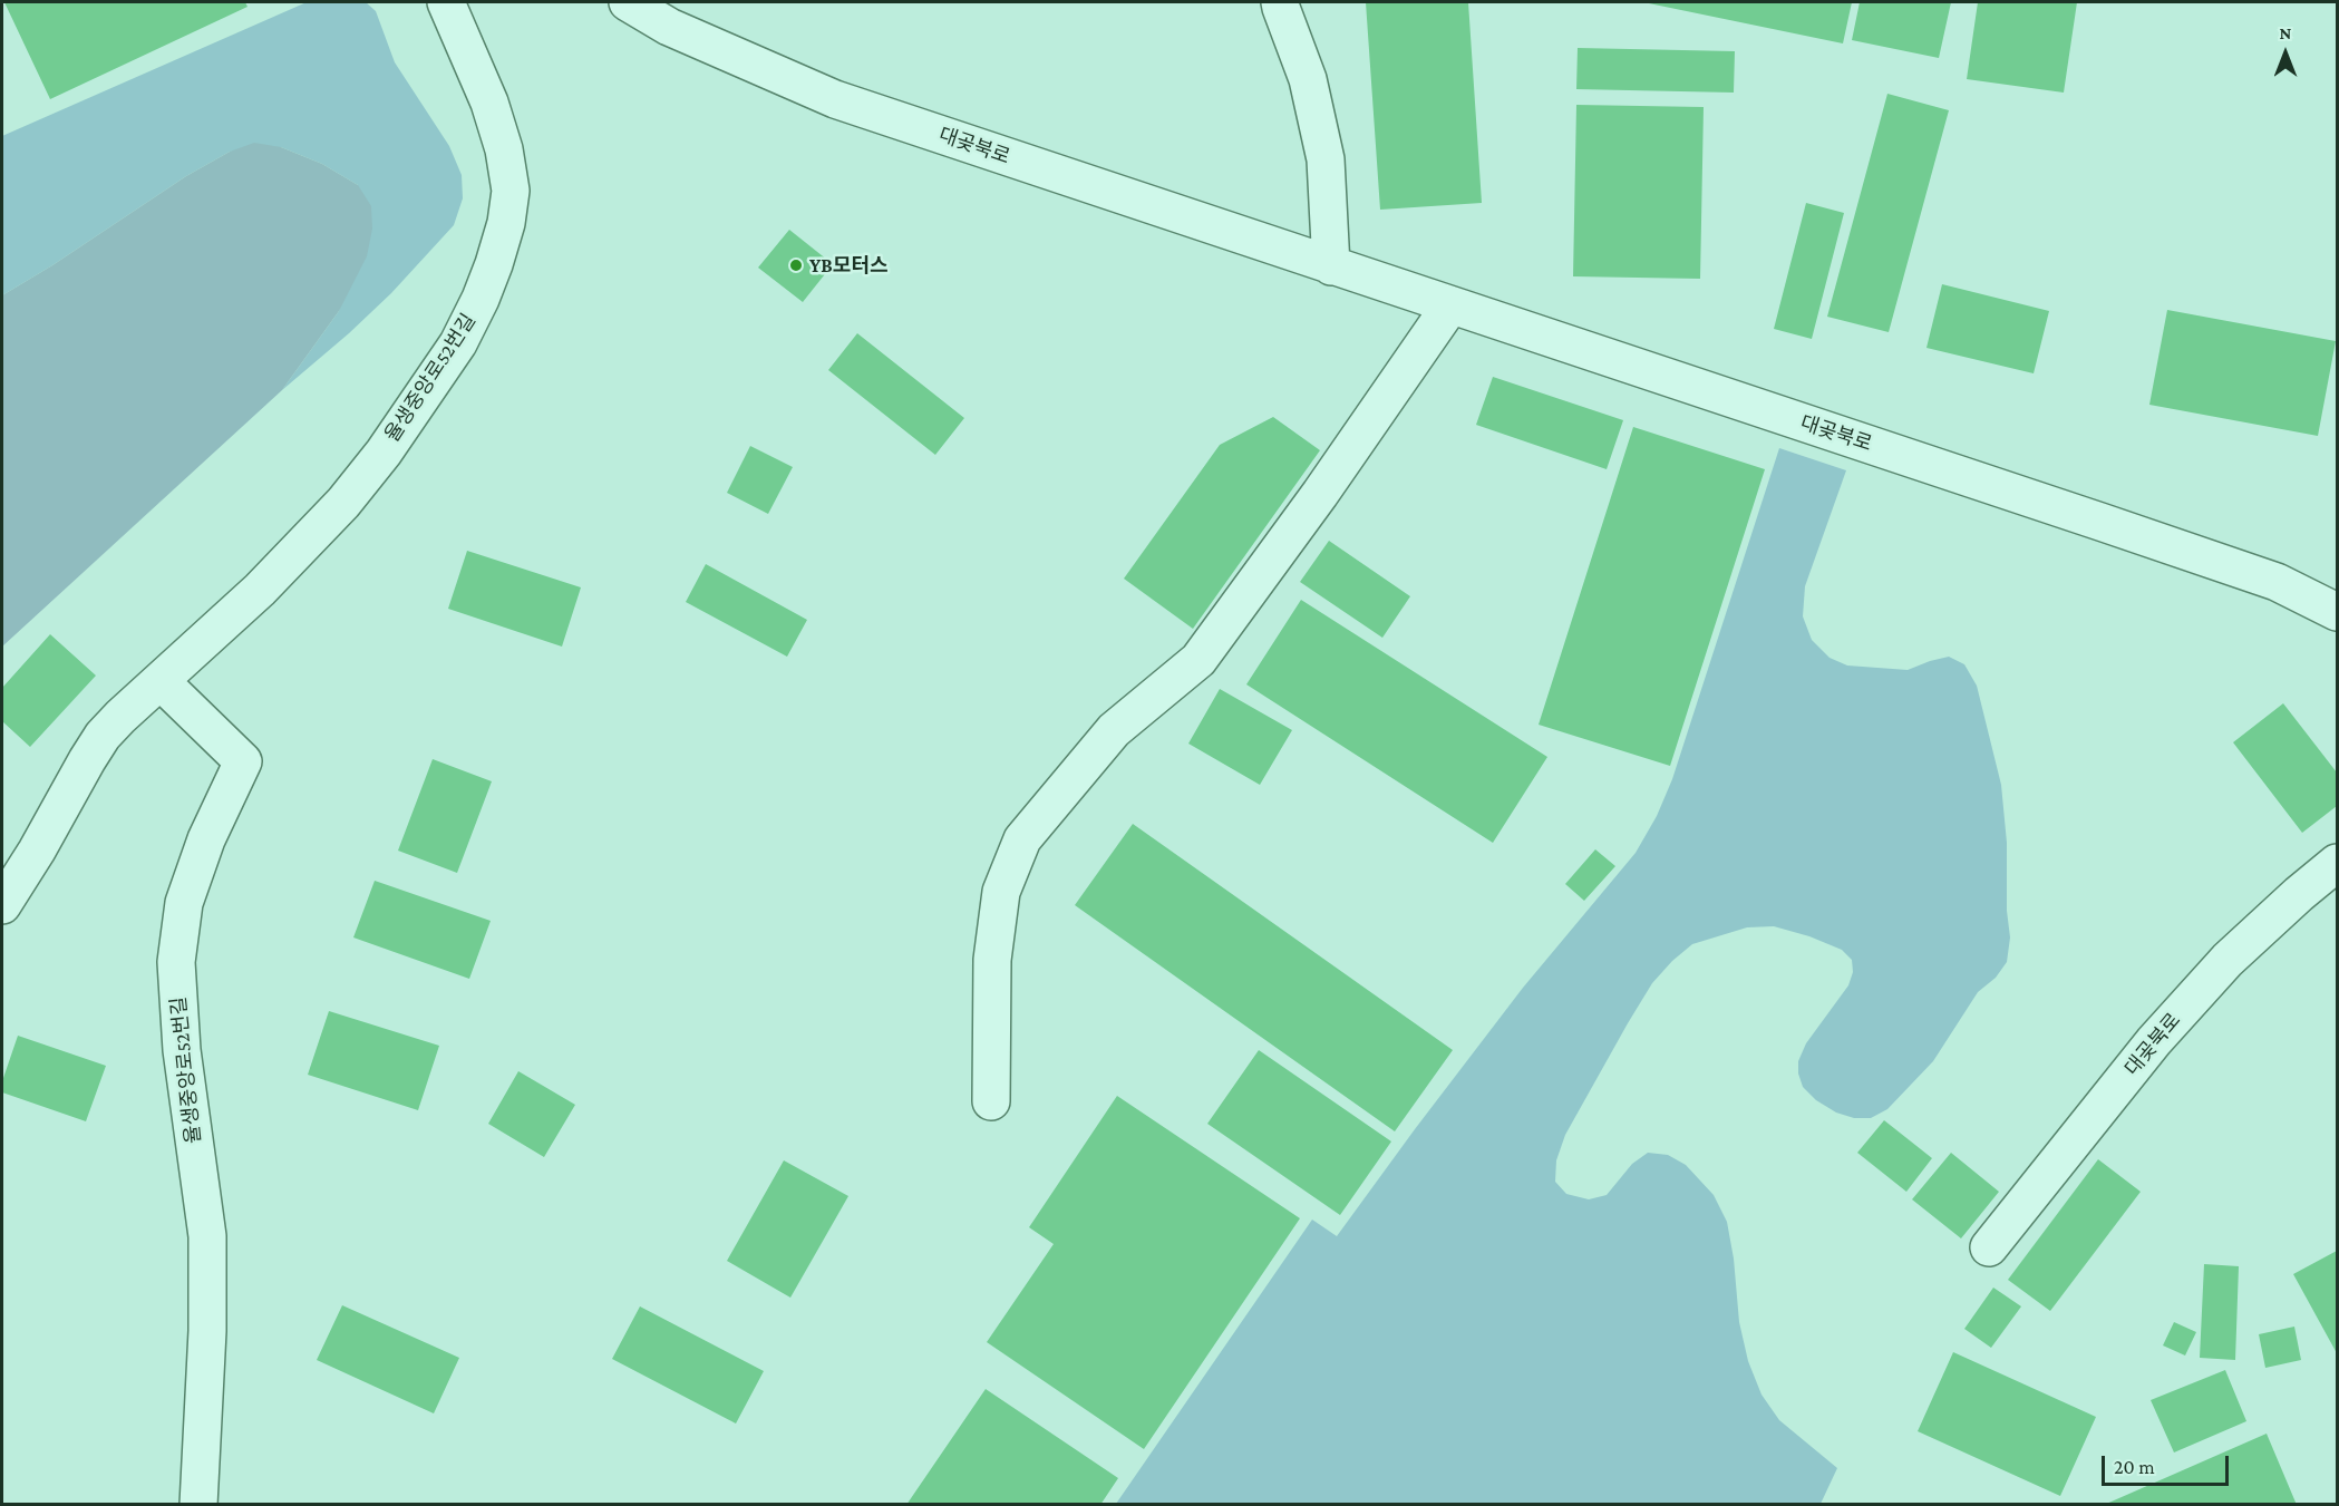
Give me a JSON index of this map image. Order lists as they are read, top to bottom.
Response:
{
  "streets": {
    "street": ["대곶북로", "율생중앙로52번길"]
  },
  "places": ["YB모터스"],
  "scale_bar": "20 m",
  "north": "top"
}
